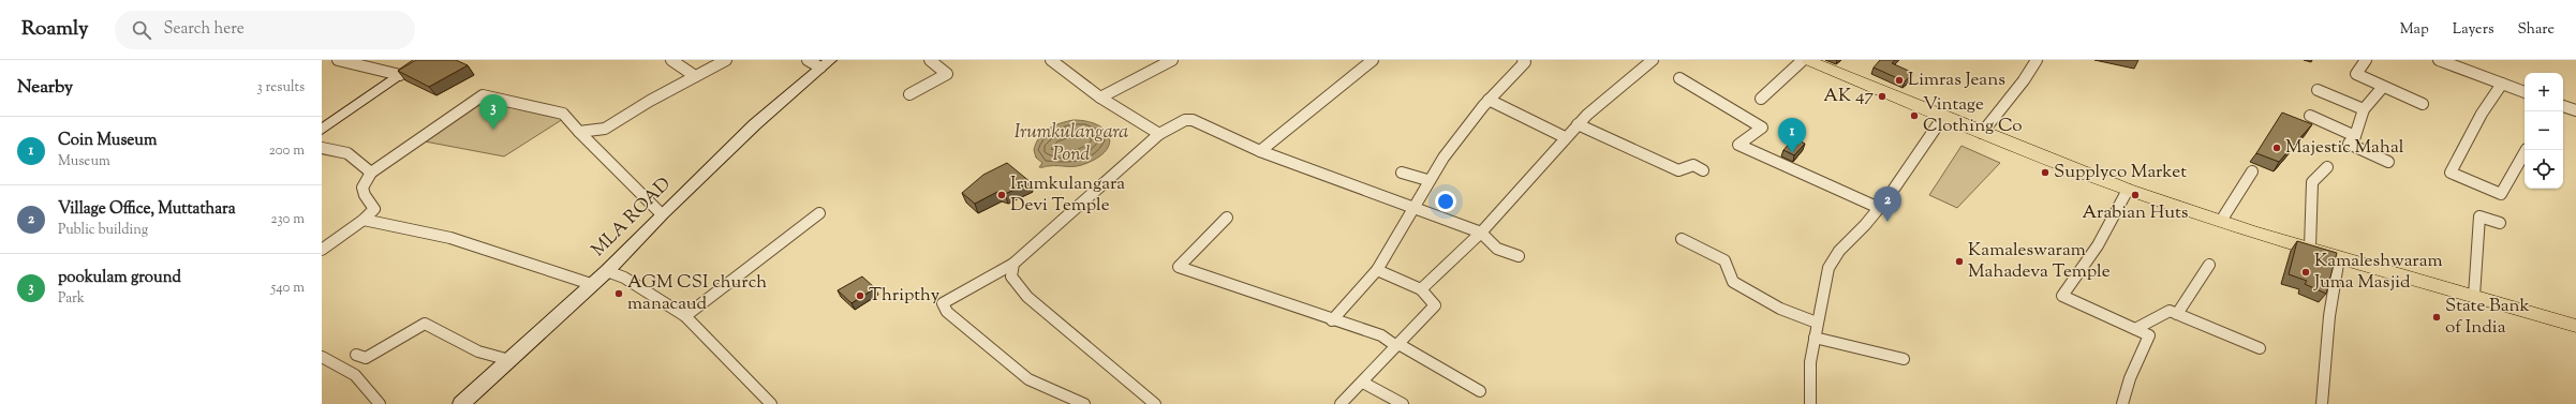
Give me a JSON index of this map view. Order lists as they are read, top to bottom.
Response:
{
  "streets": {
    "street": ["MLA ROAD"]
  },
  "water": ["Irumkulangara Pond"],
  "places": [
    "Limras Jeans",
    "AK 47",
    "Vintage Clothing Co",
    "Majestic Mahal",
    "Supplyco Market",
    "Irumkulangara Devi Temple",
    "Arabian Huts",
    "Kamaleswaram Mahadeva Temple",
    "Kamaleshwaram Juma Masjid",
    "AGM CSI church manacaud",
    "Thripthy",
    "State Bank of India"
  ],
  "page": {
    "header": "Roamly",
    "search": "Search here",
    "nav": ["Map", "Layers", "Share"],
    "heading": ["Nearby", "3 results"],
    "map_buttons": ["+", "−"],
    "pins": ["3", "1", "2"],
    "list": [
      {
        "mark": "1",
        "name": "Coin Museum",
        "note": "Museum",
        "value": "200 m"
      },
      {
        "mark": "2",
        "name": "Village Office, Muttathara",
        "note": "Public building",
        "value": "230 m"
      },
      {
        "mark": "3",
        "name": "pookulam ground",
        "note": "Park",
        "value": "540 m"
      }
    ]
  }
}
